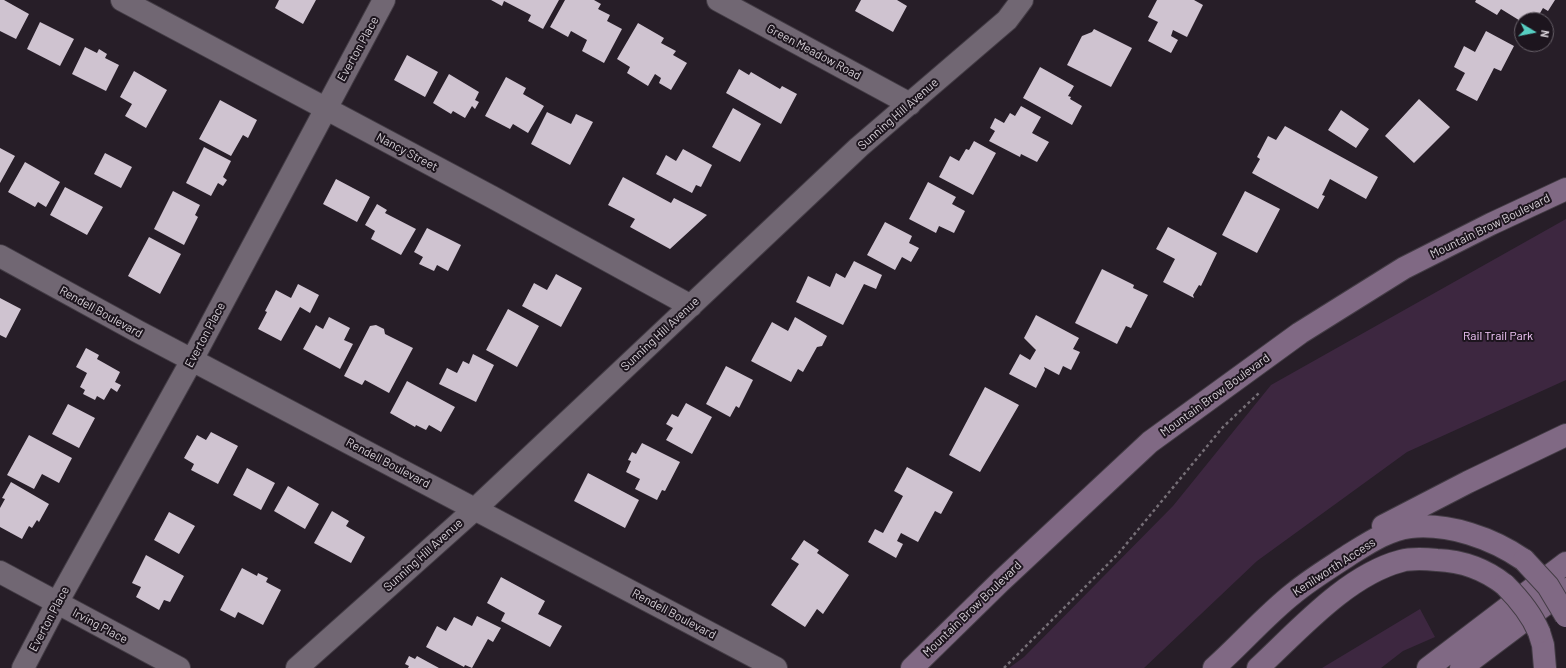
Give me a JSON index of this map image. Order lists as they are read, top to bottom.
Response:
{
  "streets": {
    "main road": ["Mountain Brow Boulevard", "Kenilworth Access"],
    "street": [
      "Everton Place",
      "Green Meadow Road",
      "Sunning Hill Avenue",
      "Nancy Street",
      "Rendell Boulevard",
      "Irving Place"
    ]
  },
  "crossings": [
    ["Everton Place", "Nancy Street"],
    ["Everton Place", "Rendell Boulevard"],
    ["Everton Place", "Irving Place"],
    ["Green Meadow Road", "Sunning Hill Avenue"],
    ["Sunning Hill Avenue", "Nancy Street"],
    ["Sunning Hill Avenue", "Rendell Boulevard"]
  ],
  "parks": ["Rail Trail Park"],
  "north": "right"
}
